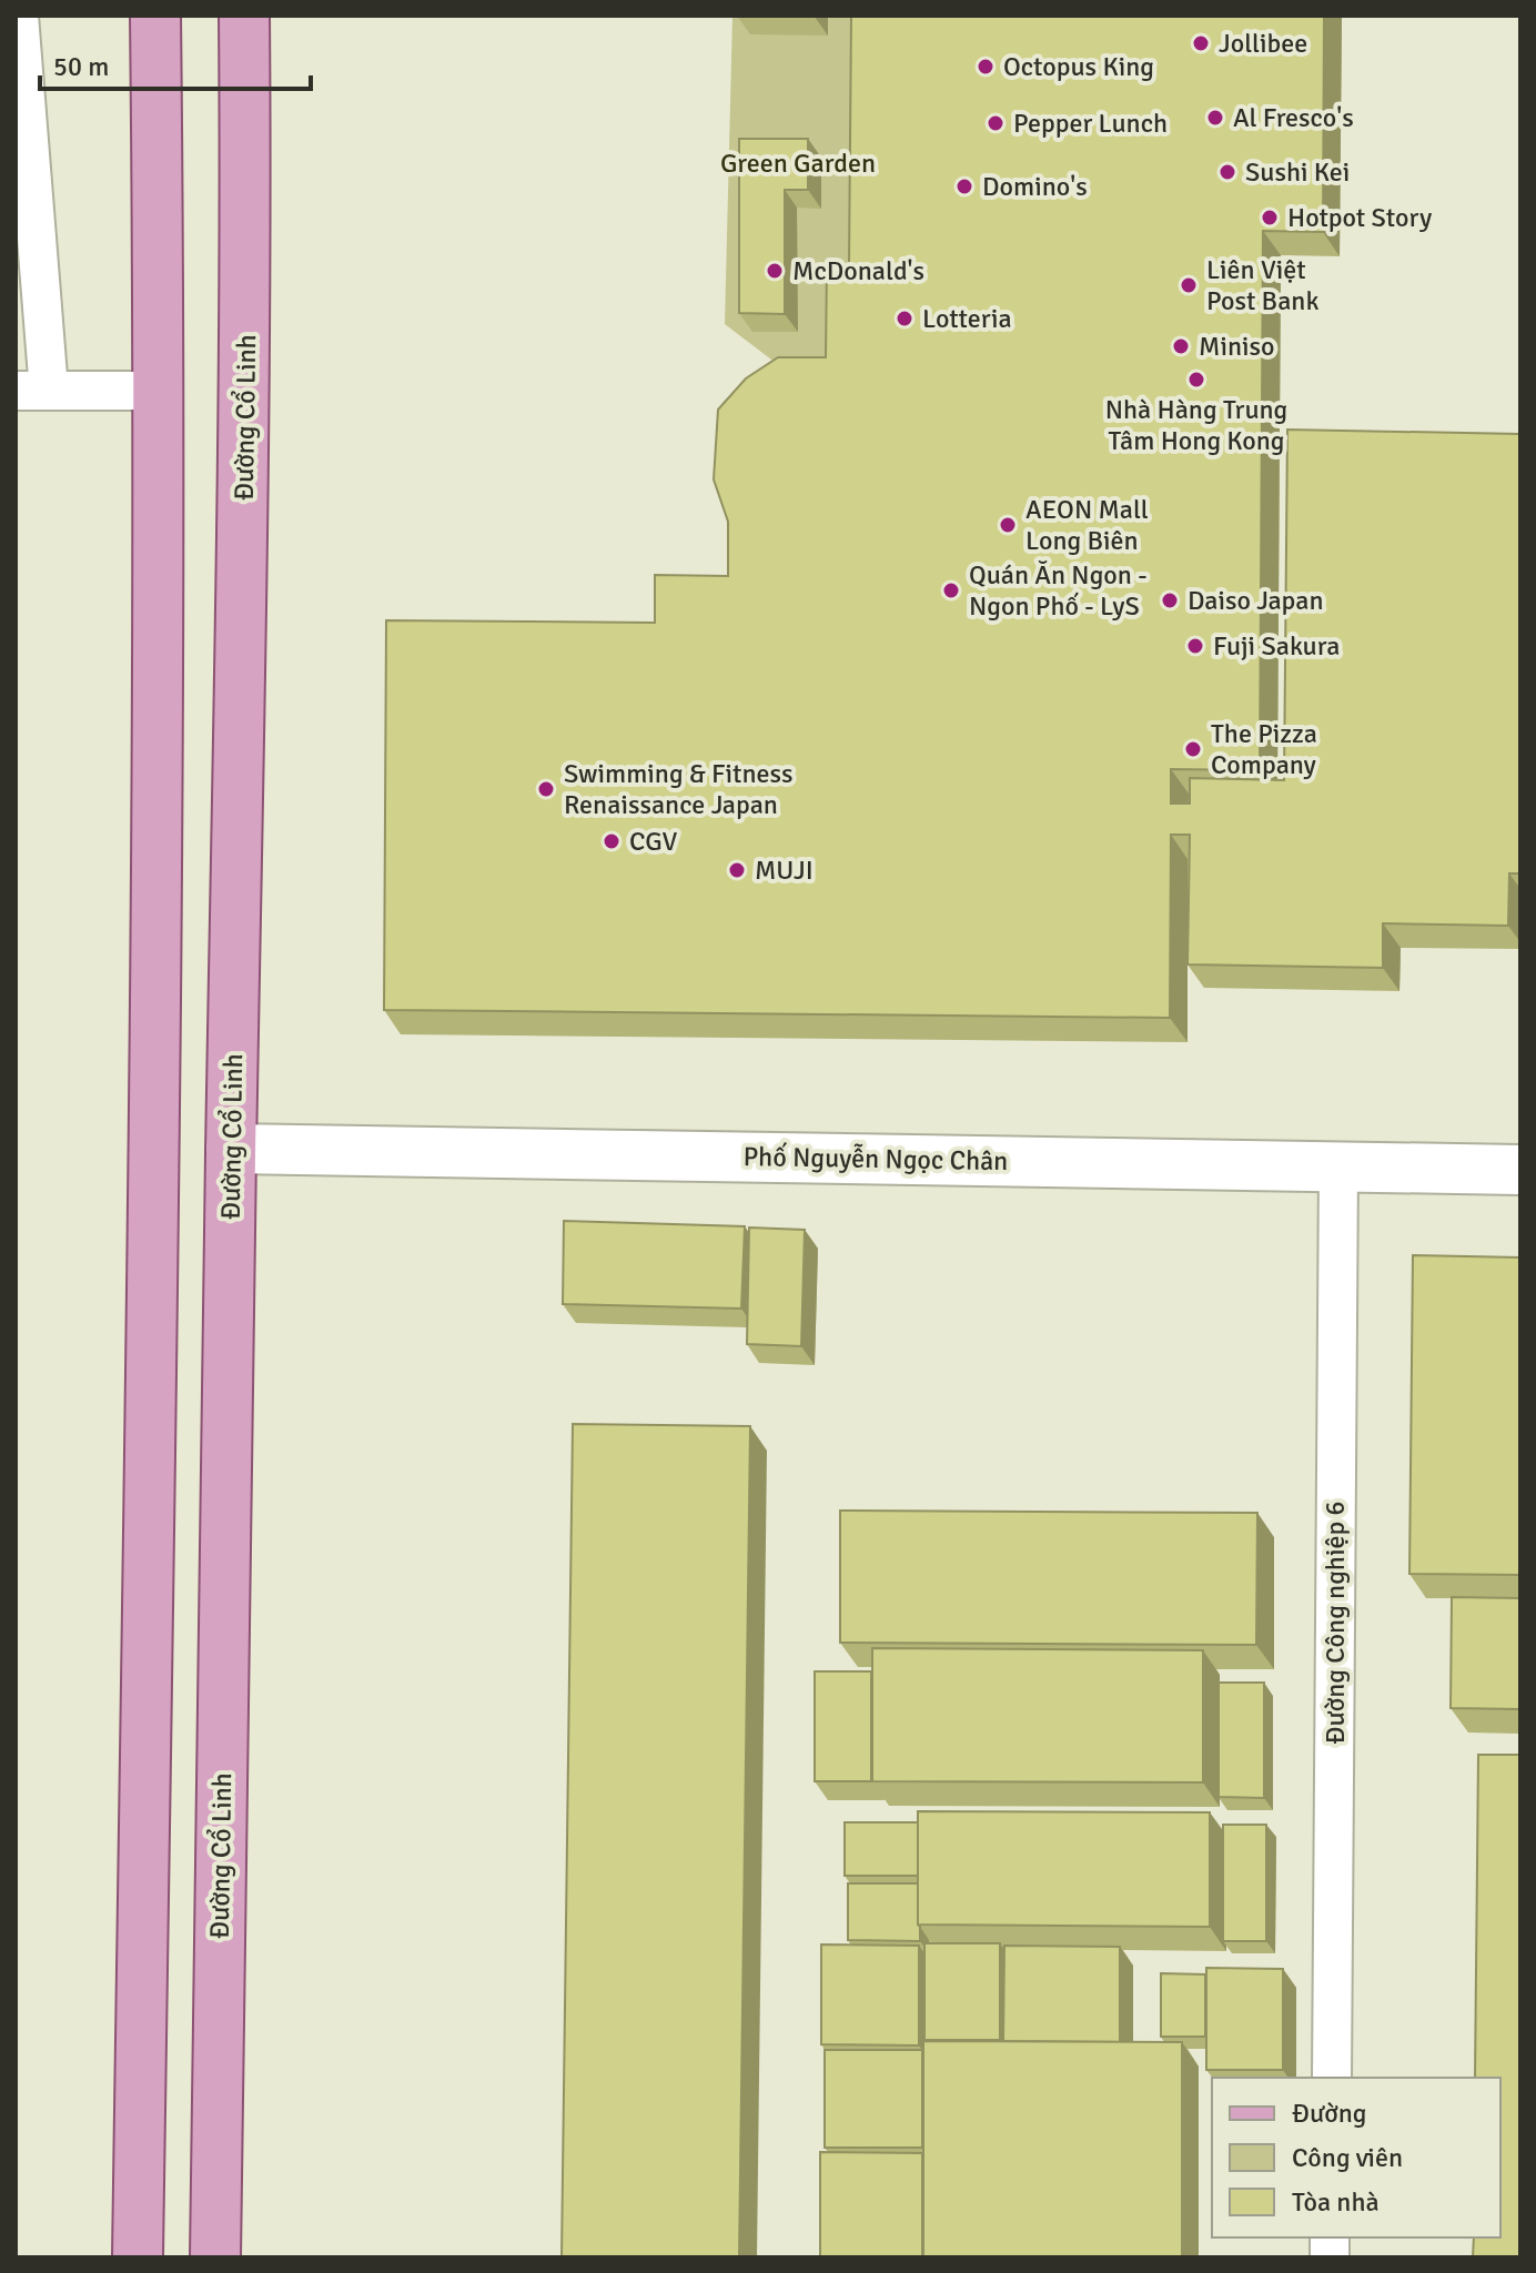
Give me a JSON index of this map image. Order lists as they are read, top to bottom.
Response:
{
  "streets": {
    "main road": ["Đường Cổ Linh"],
    "street": ["Phố Nguyễn Ngọc Chân", "Đường Công nghiệp 6"]
  },
  "crossings": [
    ["Đường Cổ Linh", "Phố Nguyễn Ngọc Chân"],
    ["Phố Nguyễn Ngọc Chân", "Đường Công nghiệp 6"]
  ],
  "parks": ["Green Garden"],
  "places": [
    "Jollibee",
    "Octopus King",
    "Al Fresco's",
    "Pepper Lunch",
    "Sushi Kei",
    "Domino's",
    "Hotpot Story",
    "McDonald's",
    "Liên Việt Post Bank",
    "Lotteria",
    "Miniso",
    "Nhà Hàng Trung Tâm Hong Kong",
    "AEON Mall Long Biên",
    "Quán Ăn Ngon - Ngon Phố - LyS",
    "Daiso Japan",
    "Fuji Sakura",
    "The Pizza Company",
    "Swimming & Fitness Renaissance Japan",
    "CGV",
    "MUJI"
  ],
  "legend": ["Đường", "Công viên", "Tòa nhà"],
  "scale_bar": "50 m"
}
